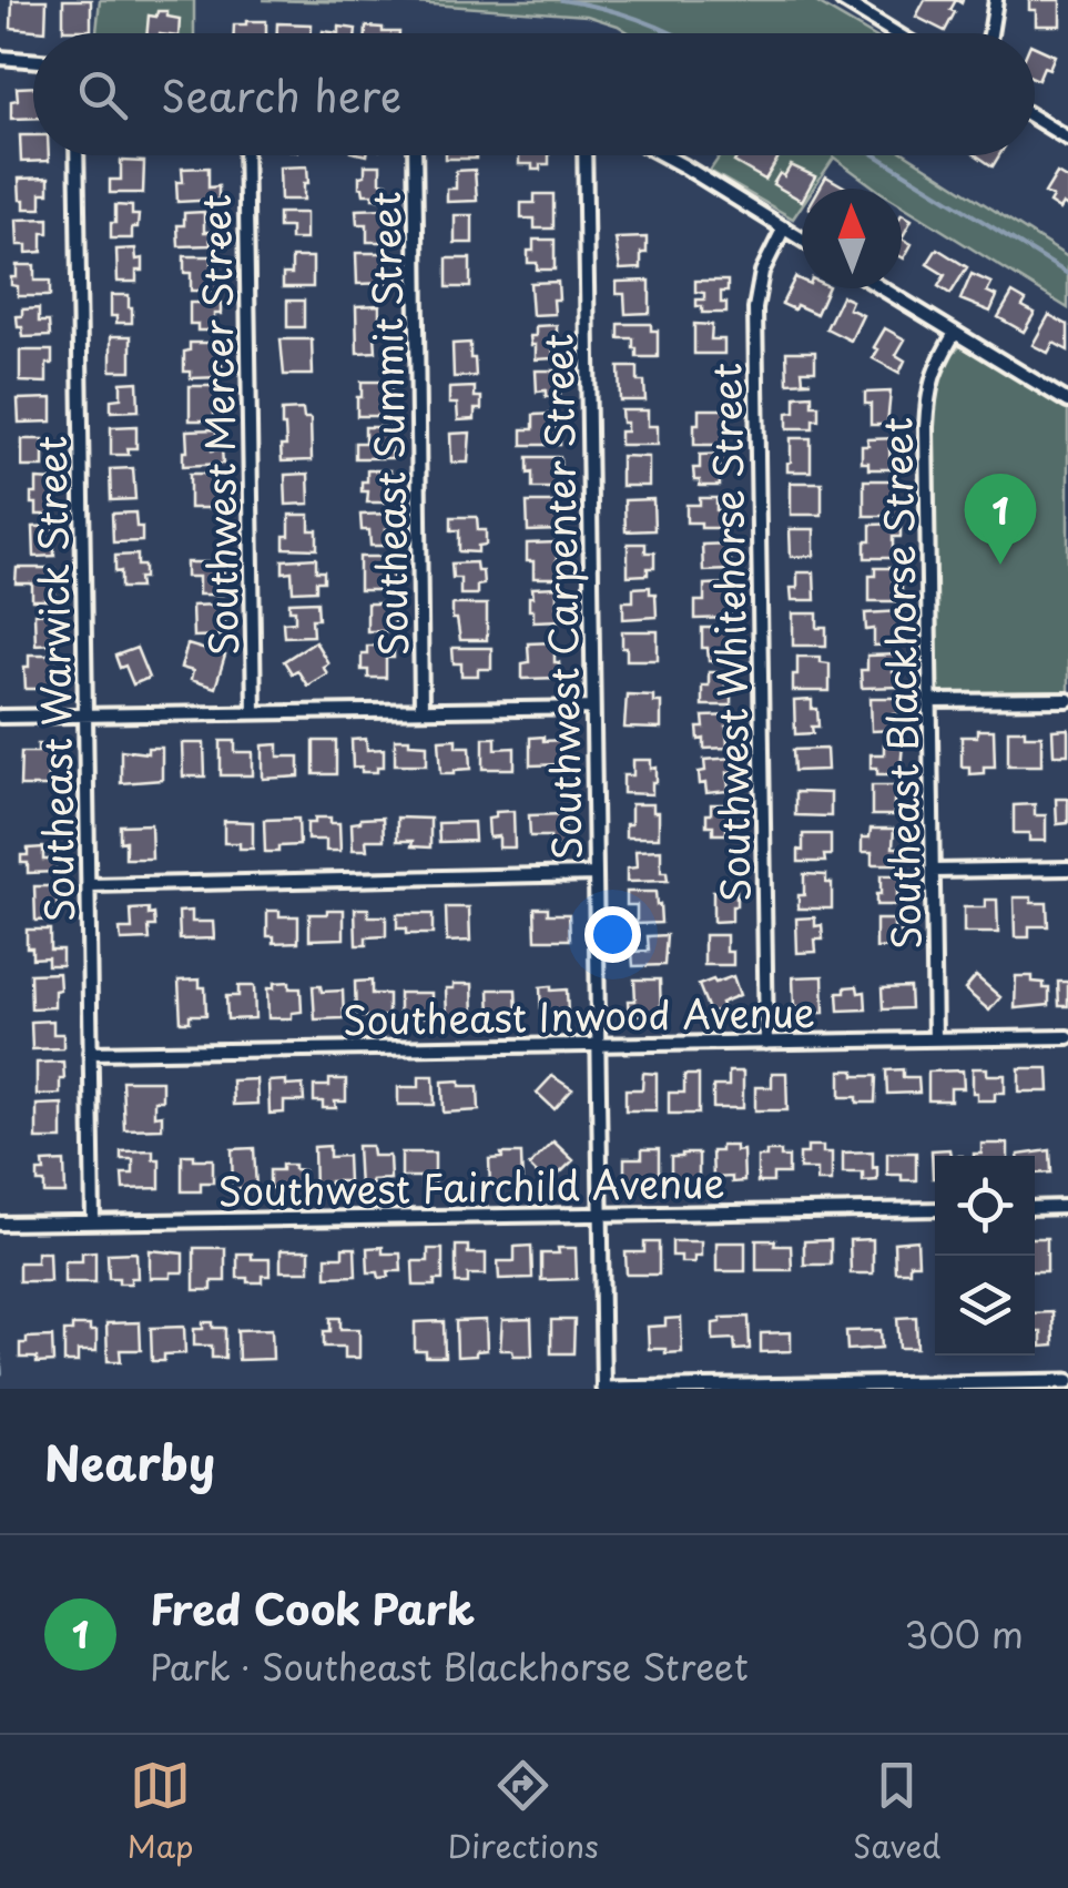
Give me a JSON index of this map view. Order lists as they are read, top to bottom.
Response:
{
  "streets": {
    "street": [
      "Southeast Summit Street",
      "Southwest Mercer Street",
      "Southwest Carpenter Street",
      "Southwest Whitehorse Street",
      "Southeast Warwick Street",
      "Southeast Blackhorse Street",
      "Southeast Inwood Avenue",
      "Southwest Fairchild Avenue"
    ]
  },
  "crossings": [
    ["Southwest Carpenter Street", "Southeast Inwood Avenue"],
    ["Southwest Carpenter Street", "Southwest Fairchild Avenue"],
    ["Southwest Whitehorse Street", "Southeast Inwood Avenue"],
    ["Southeast Warwick Street", "Southeast Inwood Avenue"],
    ["Southeast Warwick Street", "Southwest Fairchild Avenue"],
    ["Southeast Blackhorse Street", "Southeast Inwood Avenue"]
  ],
  "north": "top",
  "page": {
    "search": "Search here",
    "pins": "1",
    "heading": "Nearby",
    "list": [
      {
        "mark": "1",
        "name": "Fred Cook Park",
        "note": "Park · Southeast Blackhorse Street",
        "value": "300 m"
      }
    ],
    "nav": ["Map", "Directions", "Saved"]
  }
}
